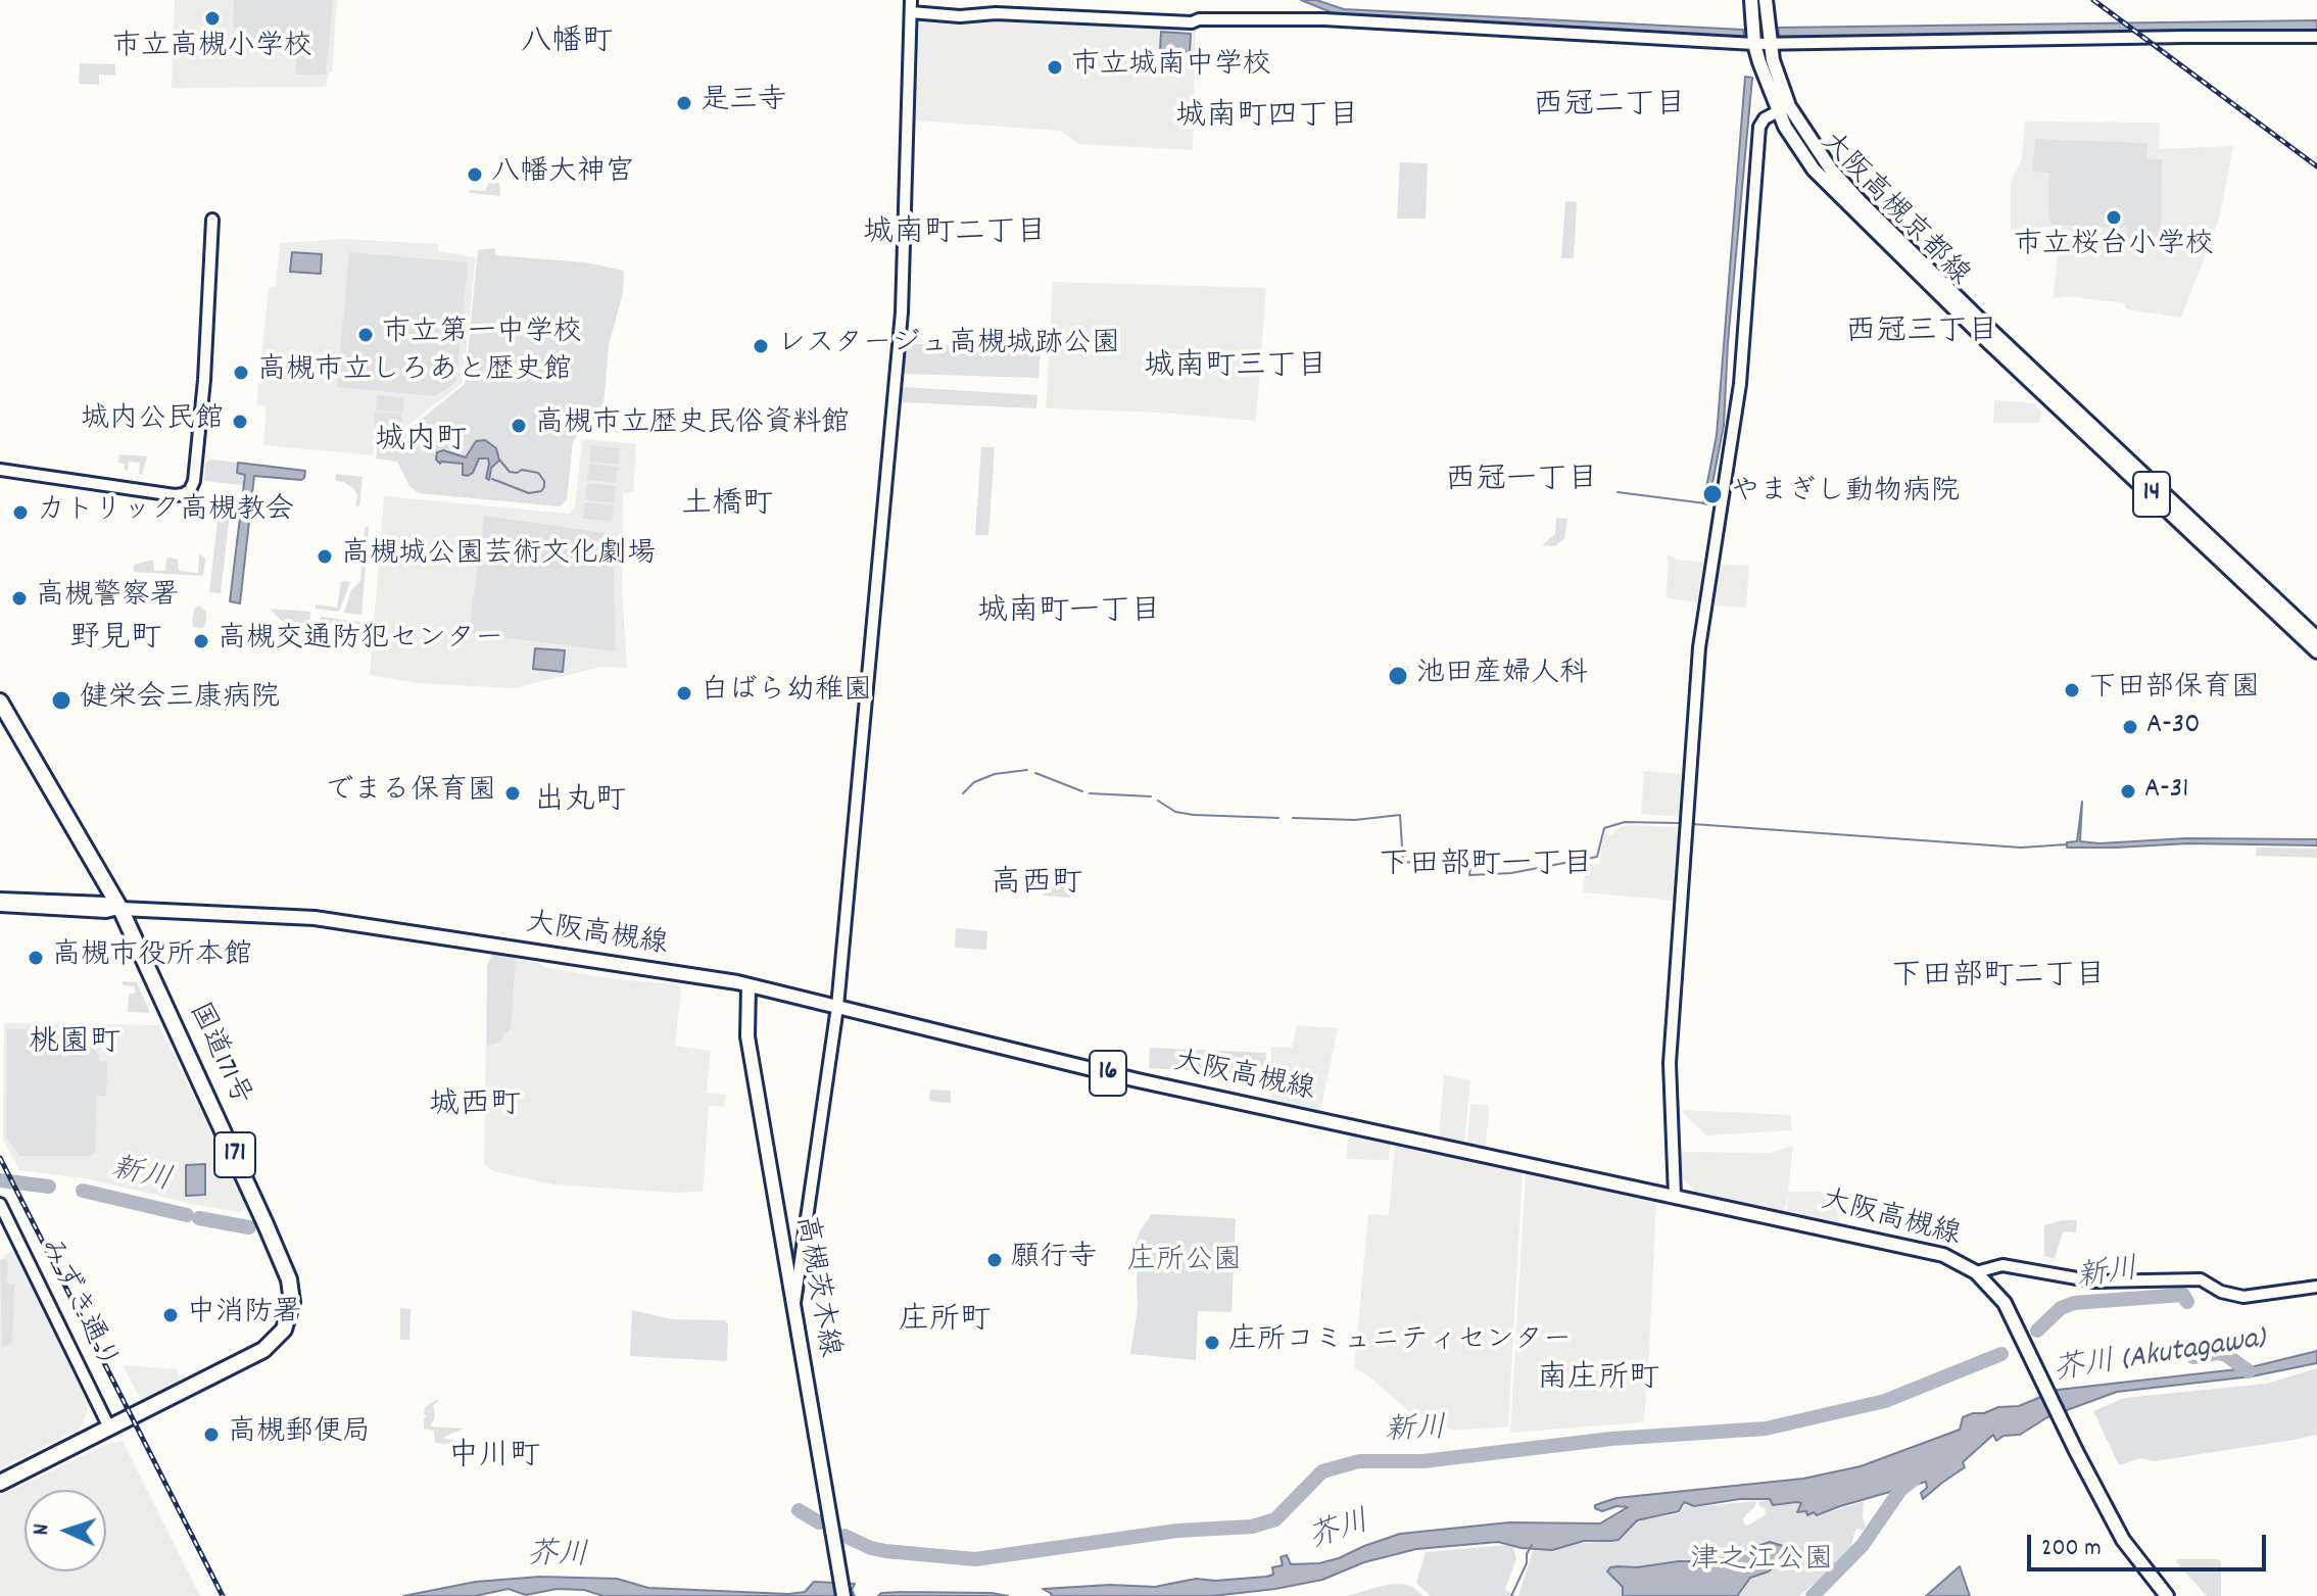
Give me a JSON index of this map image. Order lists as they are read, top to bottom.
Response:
{
  "streets": {
    "highway": ["国道171号", "171"],
    "main road": [
      "大阪高槻京都線",
      "14",
      "大阪高槻線",
      "16",
      "高槻茨木線"
    ],
    "street": ["みずき通り"]
  },
  "crossings": [
    ["大阪高槻線", "国道171号"],
    ["大阪高槻線", "高槻茨木線"],
    ["国道171号", "みずき通り"]
  ],
  "districts": [
    "八幡町",
    "西冠二丁目",
    "城南町四丁目",
    "城南町二丁目",
    "西冠三丁目",
    "城南町三丁目",
    "城内町",
    "西冠一丁目",
    "土橋町",
    "城南町一丁目",
    "野見町",
    "出丸町",
    "下田部町一丁目",
    "高西町",
    "下田部町二丁目",
    "桃園町",
    "城西町",
    "庄所町",
    "南庄所町",
    "中川町"
  ],
  "water": ["新川", "芥川 (Akutagawa)", "芥川"],
  "parks": ["庄所公園", "津之江公園"],
  "places": [
    "市立高槻小学校",
    "市立城南中学校",
    "是三寺",
    "八幡大神宮",
    "市立桜台小学校",
    "市立第一中学校",
    "レスタージュ高槻城跡公園",
    "高槻市立しろあと歴史館",
    "城内公民館",
    "高槻市立歴史民俗資料館",
    "やまぎし動物病院",
    "カトリック高槻教会",
    "高槻城公園芸術文化劇場",
    "高槻警察署",
    "高槻交通防犯センター",
    "池田産婦人科",
    "下田部保育園",
    "白ばら幼稚園",
    "健栄会三康病院",
    "A-30",
    "A-31",
    "でまる保育園",
    "高槻市役所本館",
    "願行寺",
    "中消防署",
    "庄所コミュニティセンター",
    "高槻郵便局"
  ],
  "scale_bar": "200 m",
  "north": "left"
}
